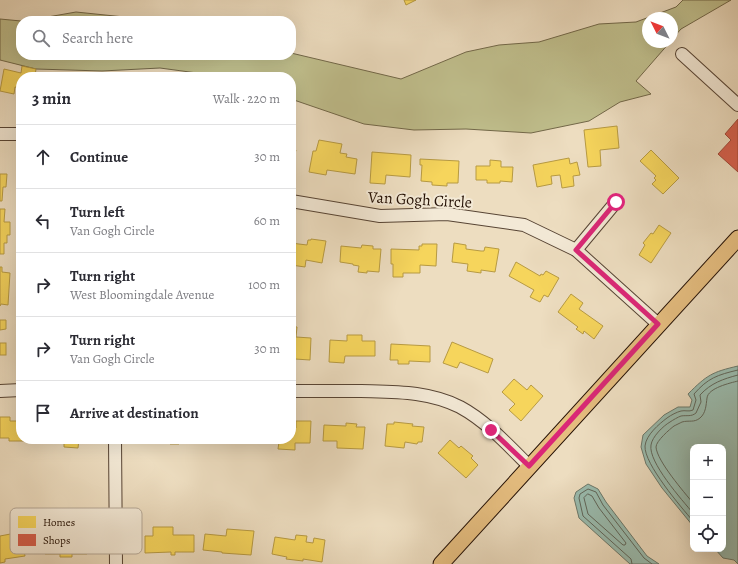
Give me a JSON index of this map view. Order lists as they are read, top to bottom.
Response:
{
  "streets": {
    "street": ["Van Gogh Circle"]
  },
  "legend": ["Homes", "Shops"],
  "north": "top left",
  "page": {
    "search": "Search here",
    "heading": ["3 min", "Walk · 220 m"],
    "list": [
      ["Continue", "30 m"],
      ["Turn left", "Van Gogh Circle", "60 m"],
      ["Turn right", "West Bloomingdale Avenue", "100 m"],
      ["Turn right", "Van Gogh Circle", "30 m"],
      "Arrive at destination"
    ],
    "map_buttons": ["+", "−"]
  }
}
